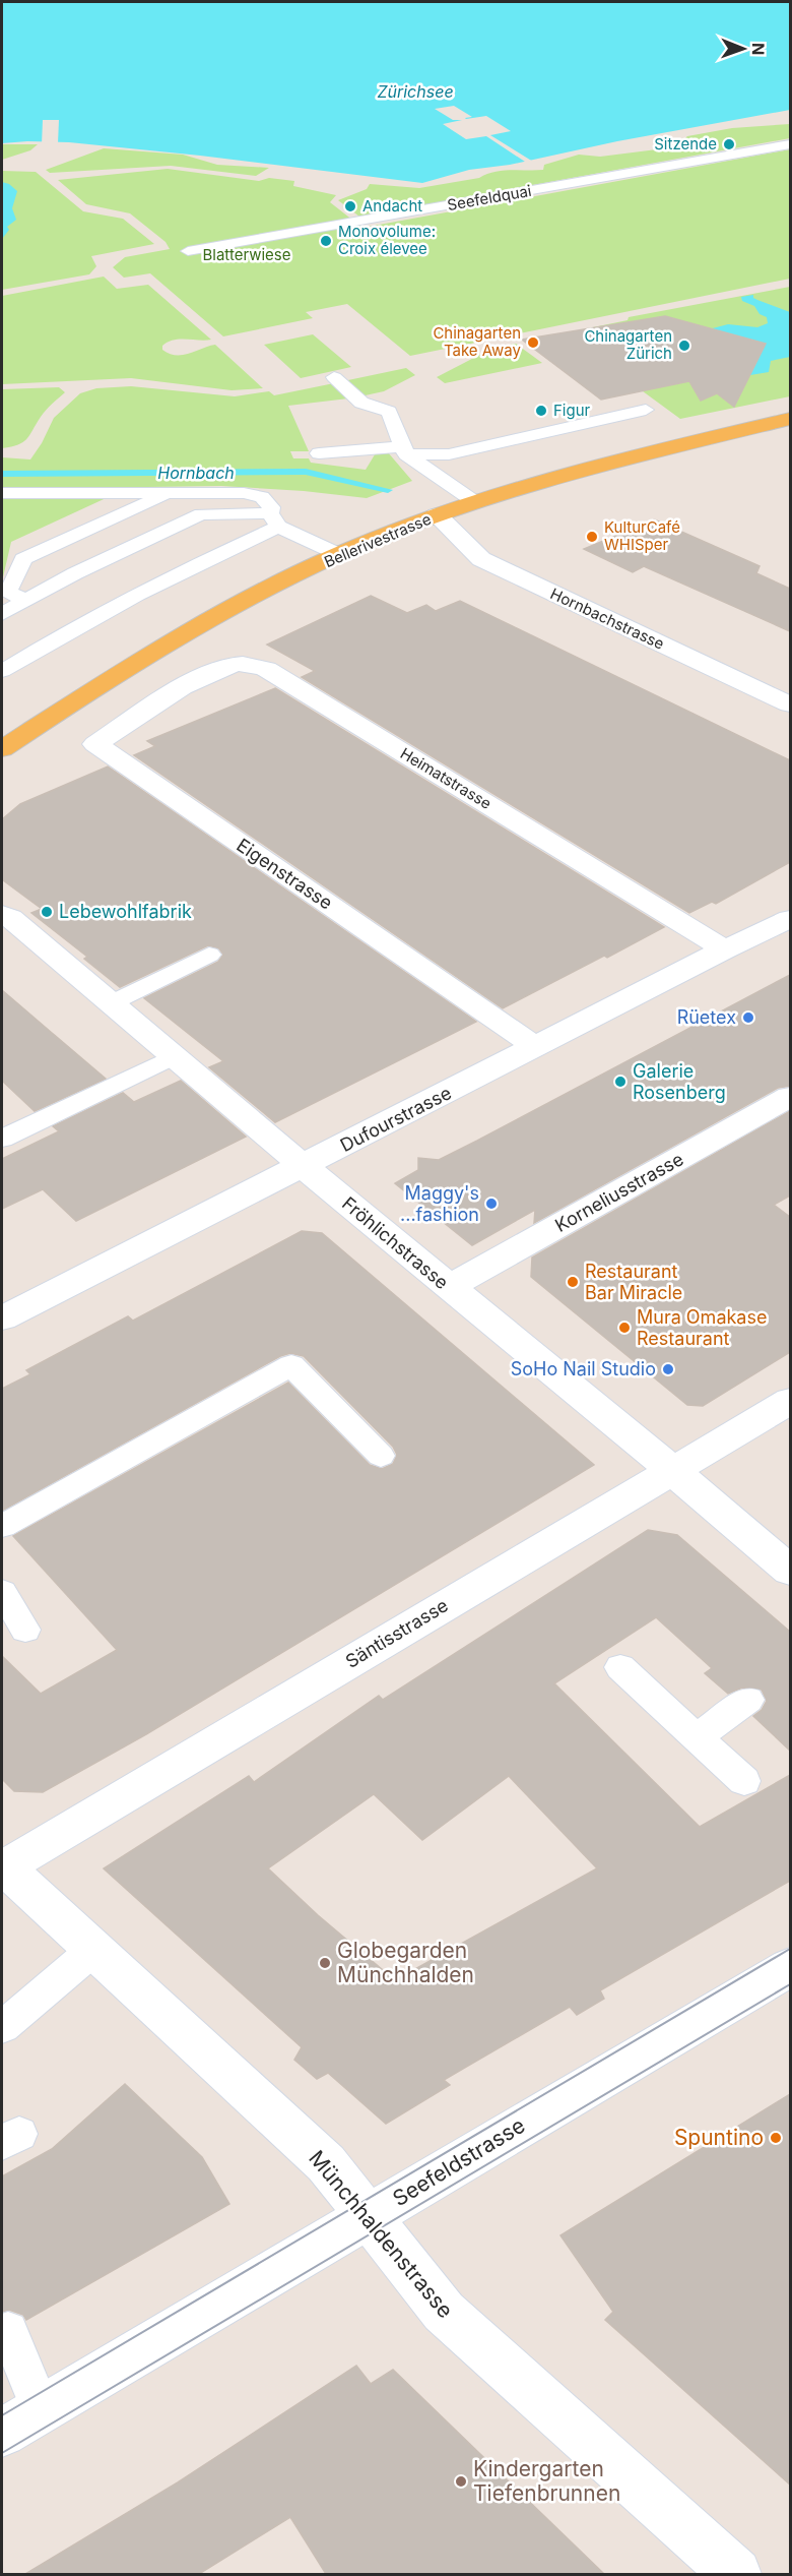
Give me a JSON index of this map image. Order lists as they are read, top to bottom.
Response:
{
  "streets": {
    "main road": ["Bellerivestrasse"],
    "street": [
      "Hornbachstrasse",
      "Heimatstrasse",
      "Eigenstrasse",
      "Dufourstrasse",
      "Korneliusstrasse",
      "Fröhlichstrasse",
      "Säntisstrasse",
      "Seefeldstrasse",
      "Münchhaldenstrasse"
    ],
    "lane": ["Seefeldquai"]
  },
  "crossings": [
    ["Bellerivestrasse", "Hornbachstrasse"],
    ["Heimatstrasse", "Eigenstrasse"],
    ["Heimatstrasse", "Dufourstrasse"],
    ["Eigenstrasse", "Dufourstrasse"],
    ["Dufourstrasse", "Fröhlichstrasse"],
    ["Korneliusstrasse", "Fröhlichstrasse"],
    ["Fröhlichstrasse", "Säntisstrasse"],
    ["Säntisstrasse", "Münchhaldenstrasse"],
    ["Seefeldstrasse", "Münchhaldenstrasse"]
  ],
  "water": ["Zürichsee", "Hornbach"],
  "parks": ["Blatterwiese"],
  "places": [
    "Sitzende",
    "Andacht",
    "Monovolume: Croix élevee",
    "Chinagarten Take Away",
    "Chinagarten Zürich",
    "Figur",
    "KulturCafé WHISper",
    "Lebewohlfabrik",
    "Rüetex",
    "Galerie Rosenberg",
    "Maggy's ...fashion",
    "Restaurant Bar Miracle",
    "Mura Omakase Restaurant",
    "SoHo Nail Studio",
    "Globegarden Münchhalden",
    "Spuntino",
    "Kindergarten Tiefenbrunnen"
  ],
  "north": "right"
}
